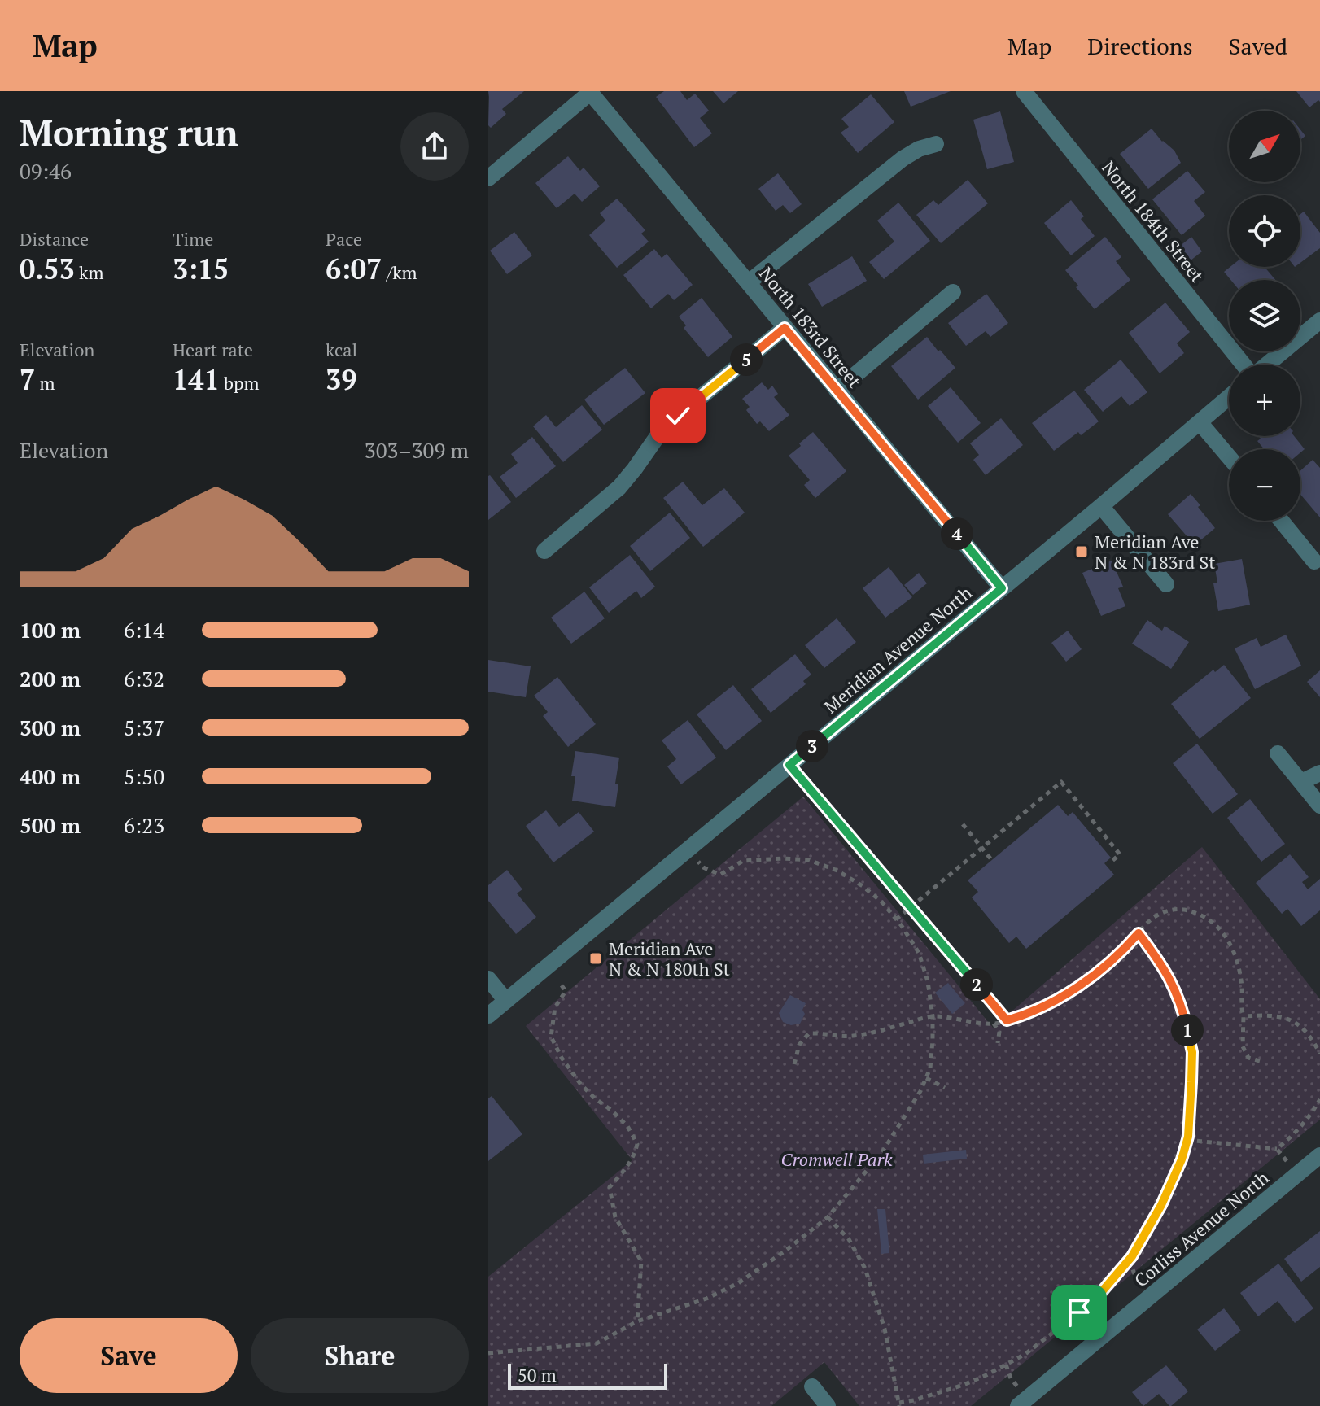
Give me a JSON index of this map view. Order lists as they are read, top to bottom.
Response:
{
  "streets": {
    "street": [
      "North 184th Street",
      "North 183rd Street",
      "Meridian Avenue North",
      "Corliss Avenue North"
    ]
  },
  "crossings": [
    ["North 183rd Street", "Meridian Avenue North"]
  ],
  "parks": ["Cromwell Park"],
  "places": {
    "transit": ["Meridian Ave N & N 183rd St", "Meridian Ave N & N 180th St"]
  },
  "scale_bar": "50 m",
  "north": "top right",
  "page": {
    "header": "Map",
    "nav": ["Map", "Directions", "Saved"],
    "heading": ["Morning run", "09:46"],
    "map_buttons": ["+", "−"],
    "stats": [
      ["Distance", "0.53 km"],
      ["Time", "3:15"],
      ["Pace", "6:07 /km"],
      ["Elevation", "7 m"],
      ["Heart rate", "141 bpm"],
      ["kcal", "39"]
    ],
    "pins": [
      "5",
      "4",
      "3",
      "2",
      "1"
    ],
    "chart": ["Elevation", "303–309 m"],
    "list": [
      {
        "name": "100 m",
        "note": "6:14"
      },
      {
        "name": "200 m",
        "note": "6:32"
      },
      {
        "name": "300 m",
        "note": "5:37"
      },
      {
        "name": "400 m",
        "note": "5:50"
      },
      {
        "name": "500 m",
        "note": "6:23"
      }
    ],
    "buttons": ["Save", "Share"],
    "scale": "50 m"
  }
}
